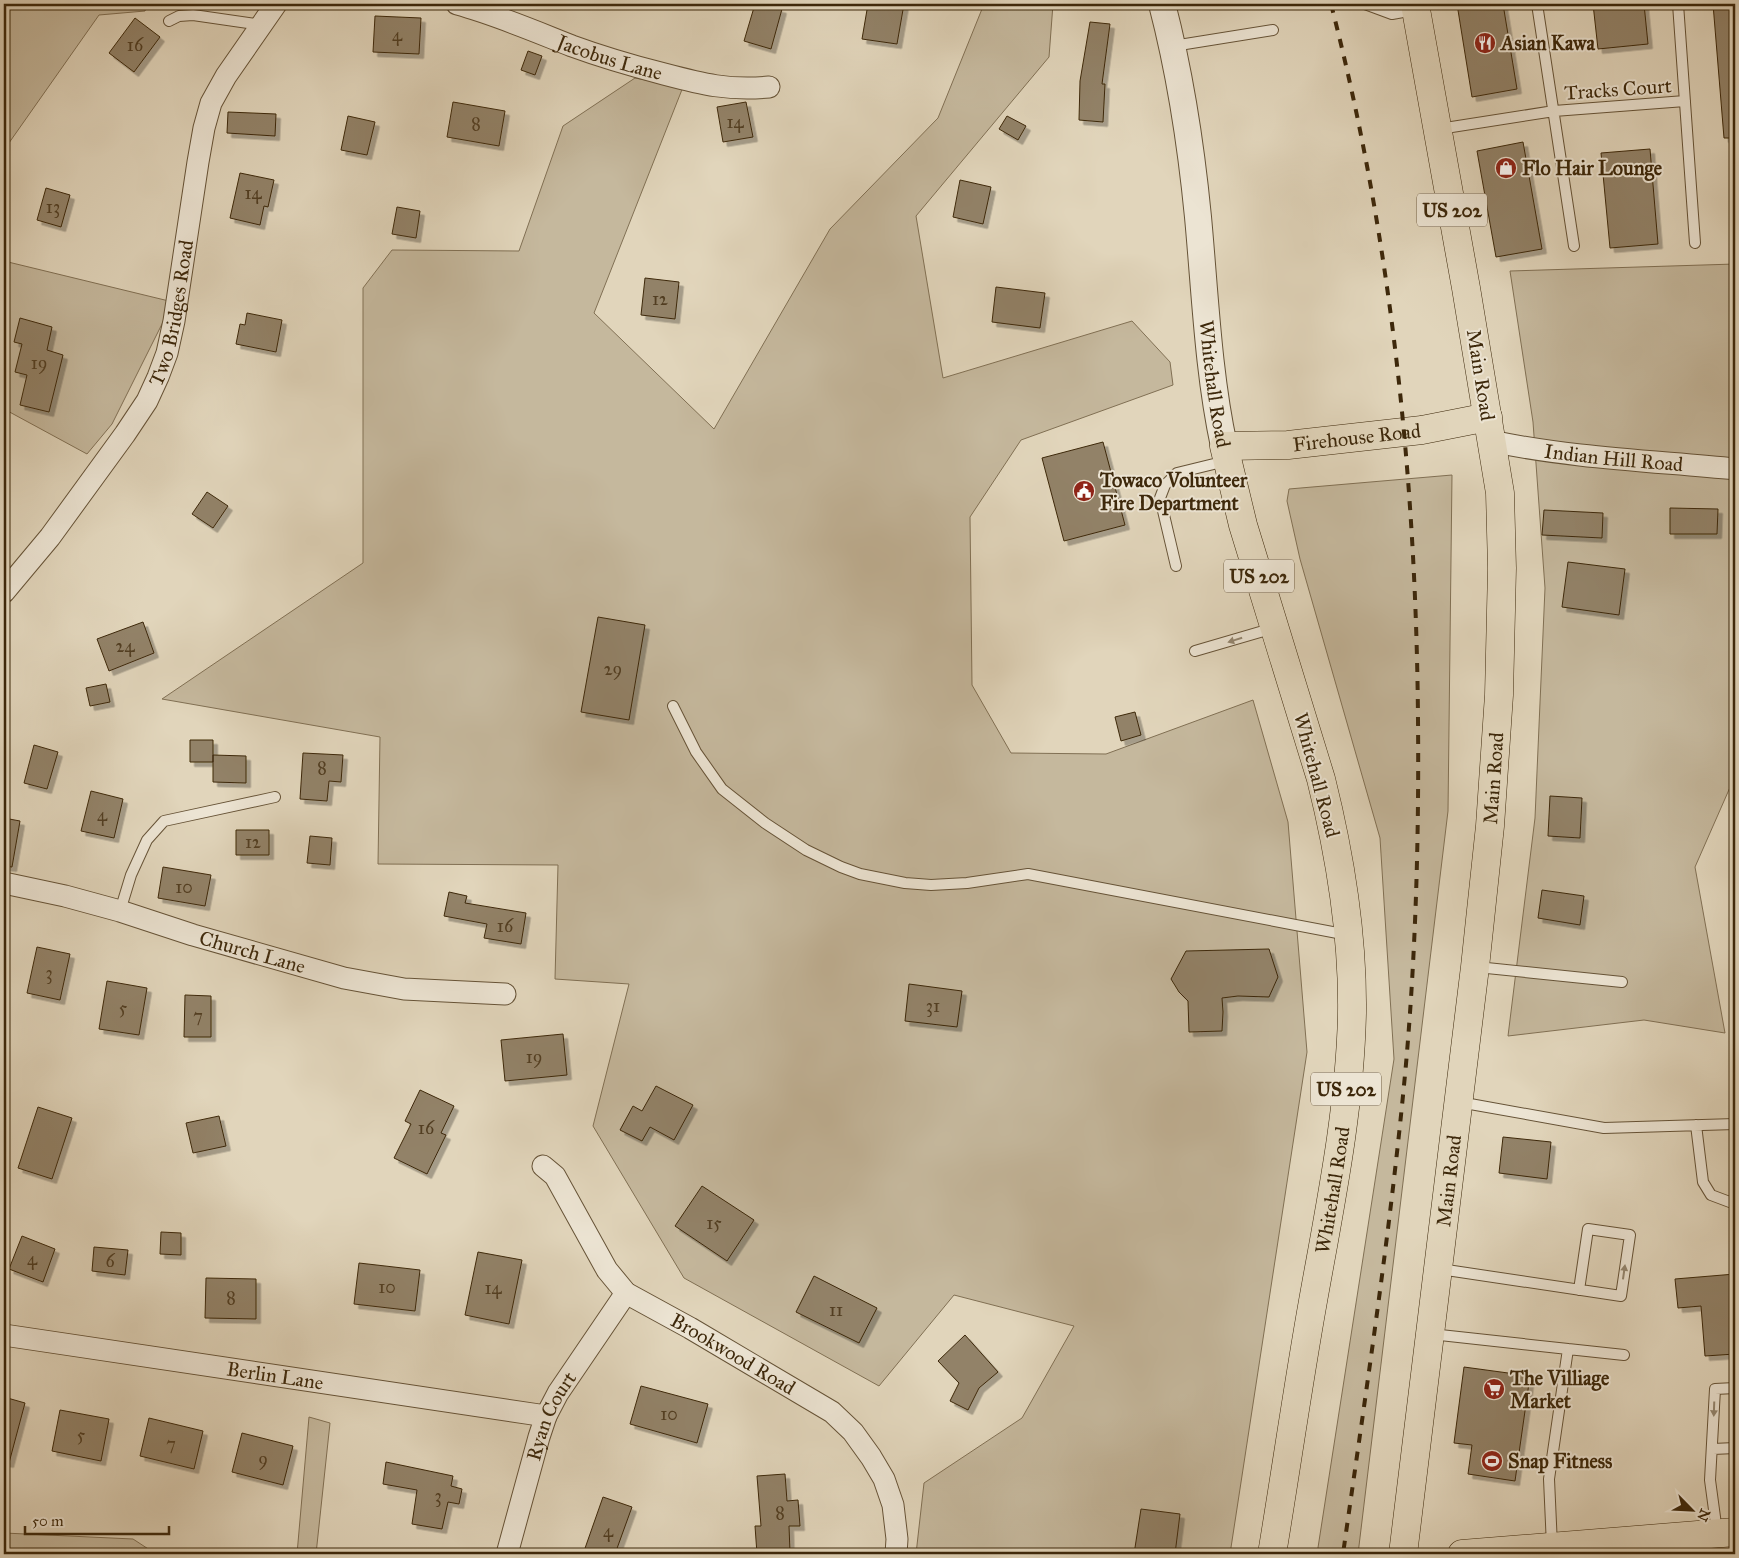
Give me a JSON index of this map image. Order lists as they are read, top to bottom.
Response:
{
  "streets": {
    "main road": [
      "US 202",
      "Main Road",
      "Whitehall Road",
      "Firehouse Road"
    ],
    "street": [
      "Jacobus Lane",
      "Two Bridges Road",
      "Indian Hill Road",
      "Church Lane",
      "Brookwood Road",
      "Berlin Lane",
      "Ryan Court"
    ],
    "lane": ["Tracks Court"]
  },
  "crossings": [
    ["Tracks Court", "Main Road"],
    ["Main Road", "Firehouse Road"],
    ["Main Road", "Indian Hill Road"],
    ["Whitehall Road", "Firehouse Road"],
    ["Firehouse Road", "Indian Hill Road"],
    ["Brookwood Road", "Ryan Court"],
    ["Berlin Lane", "Ryan Court"]
  ],
  "places": {
    "restaurant": ["Asian Kawa"],
    "shop": ["Flo Hair Lounge"],
    "public building": ["Towaco Volunteer Fire Department"],
    "supermarket": ["The Villiage Market"],
    "sports": ["Snap Fitness"]
  },
  "house_numbers": [
    "4",
    "16",
    "14",
    "8",
    "14",
    "13",
    "12",
    "19",
    "24",
    "29",
    "8",
    "4",
    "12",
    "10",
    "16",
    "3",
    "31",
    "5",
    "7",
    "19",
    "16",
    "15",
    "4",
    "6",
    "10",
    "14",
    "8",
    "11",
    "10",
    "5",
    "7",
    "9",
    "3",
    "8",
    "4"
  ],
  "scale_bar": "50 m",
  "north": "bottom right"
}
